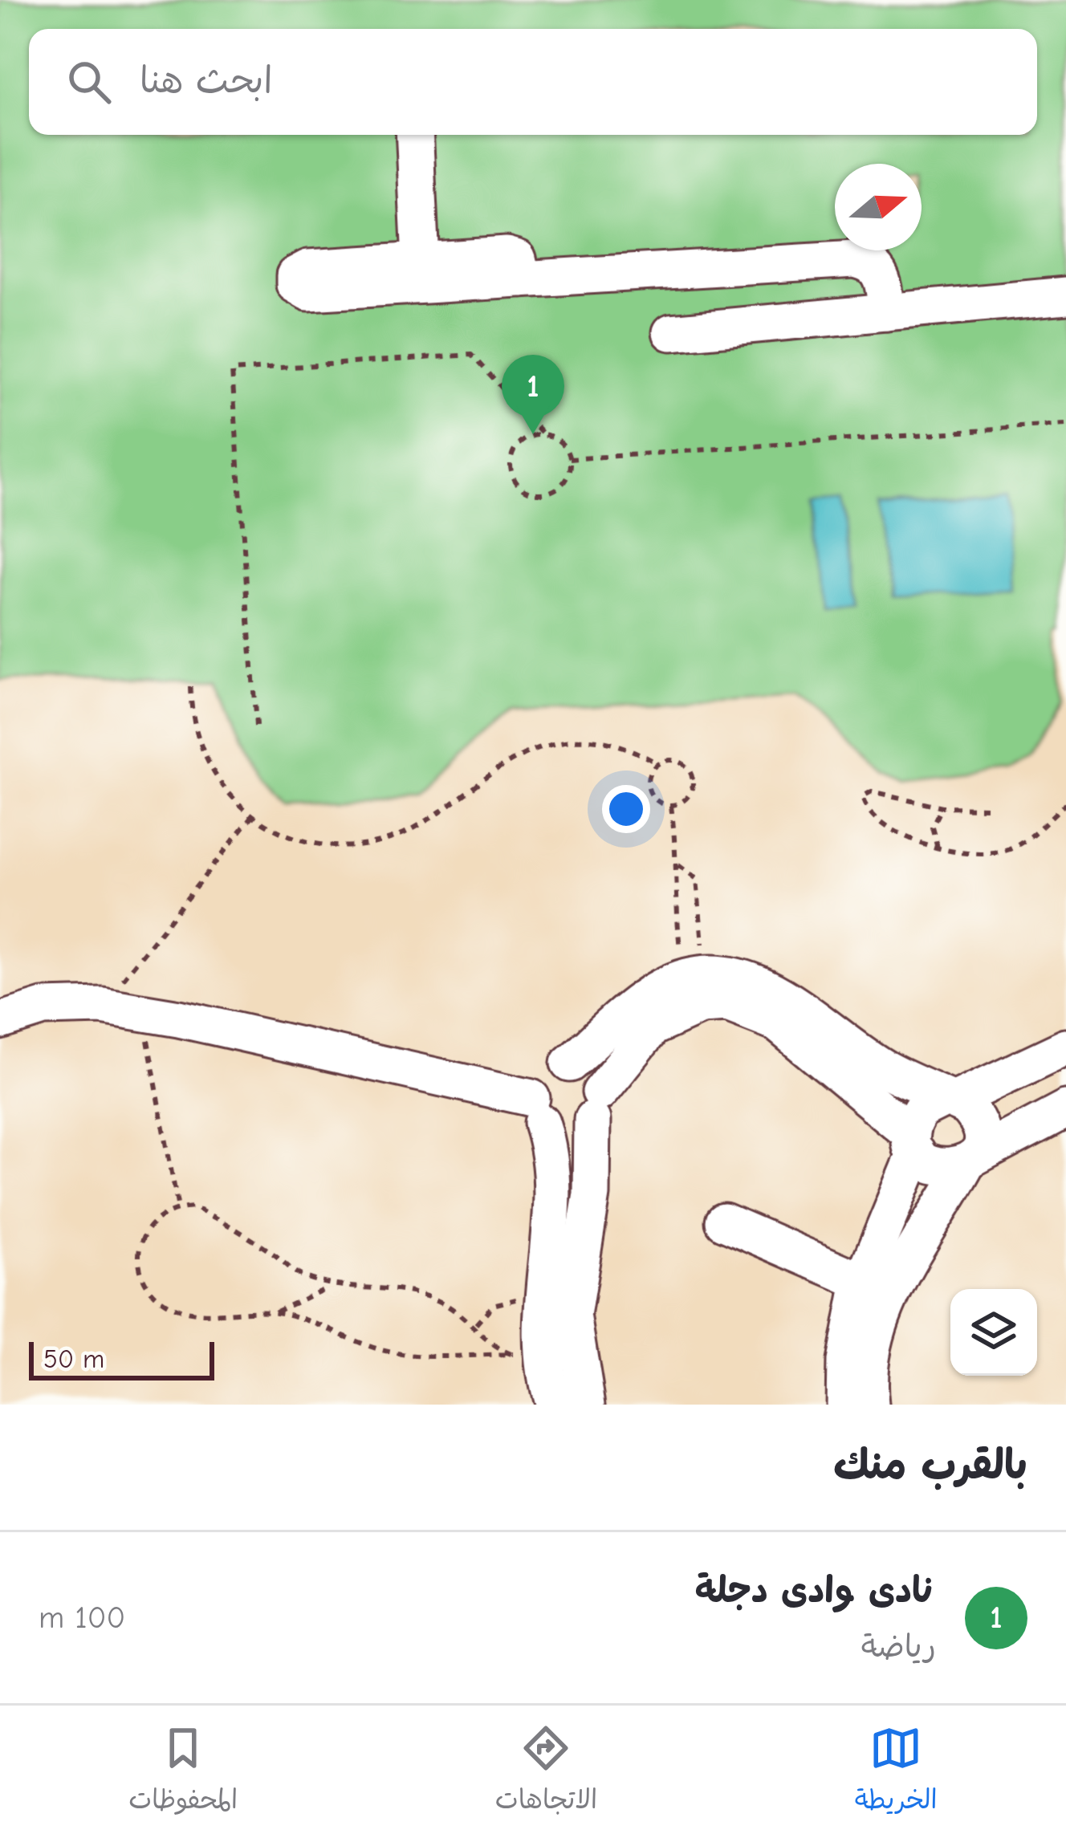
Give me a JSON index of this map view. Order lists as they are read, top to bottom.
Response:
{
  "scale_bar": "50 m",
  "north": "right",
  "page": {
    "search": "ابحث هنا",
    "pins": "1",
    "scale": "50 m",
    "heading": "بالقرب منك",
    "list": [
      {
        "mark": "1",
        "name": "نادى وادى دجلة",
        "note": "رياضة",
        "value": "100 m"
      }
    ],
    "nav": ["الخريطة", "الاتجاهات", "المحفوظات"]
  }
}
